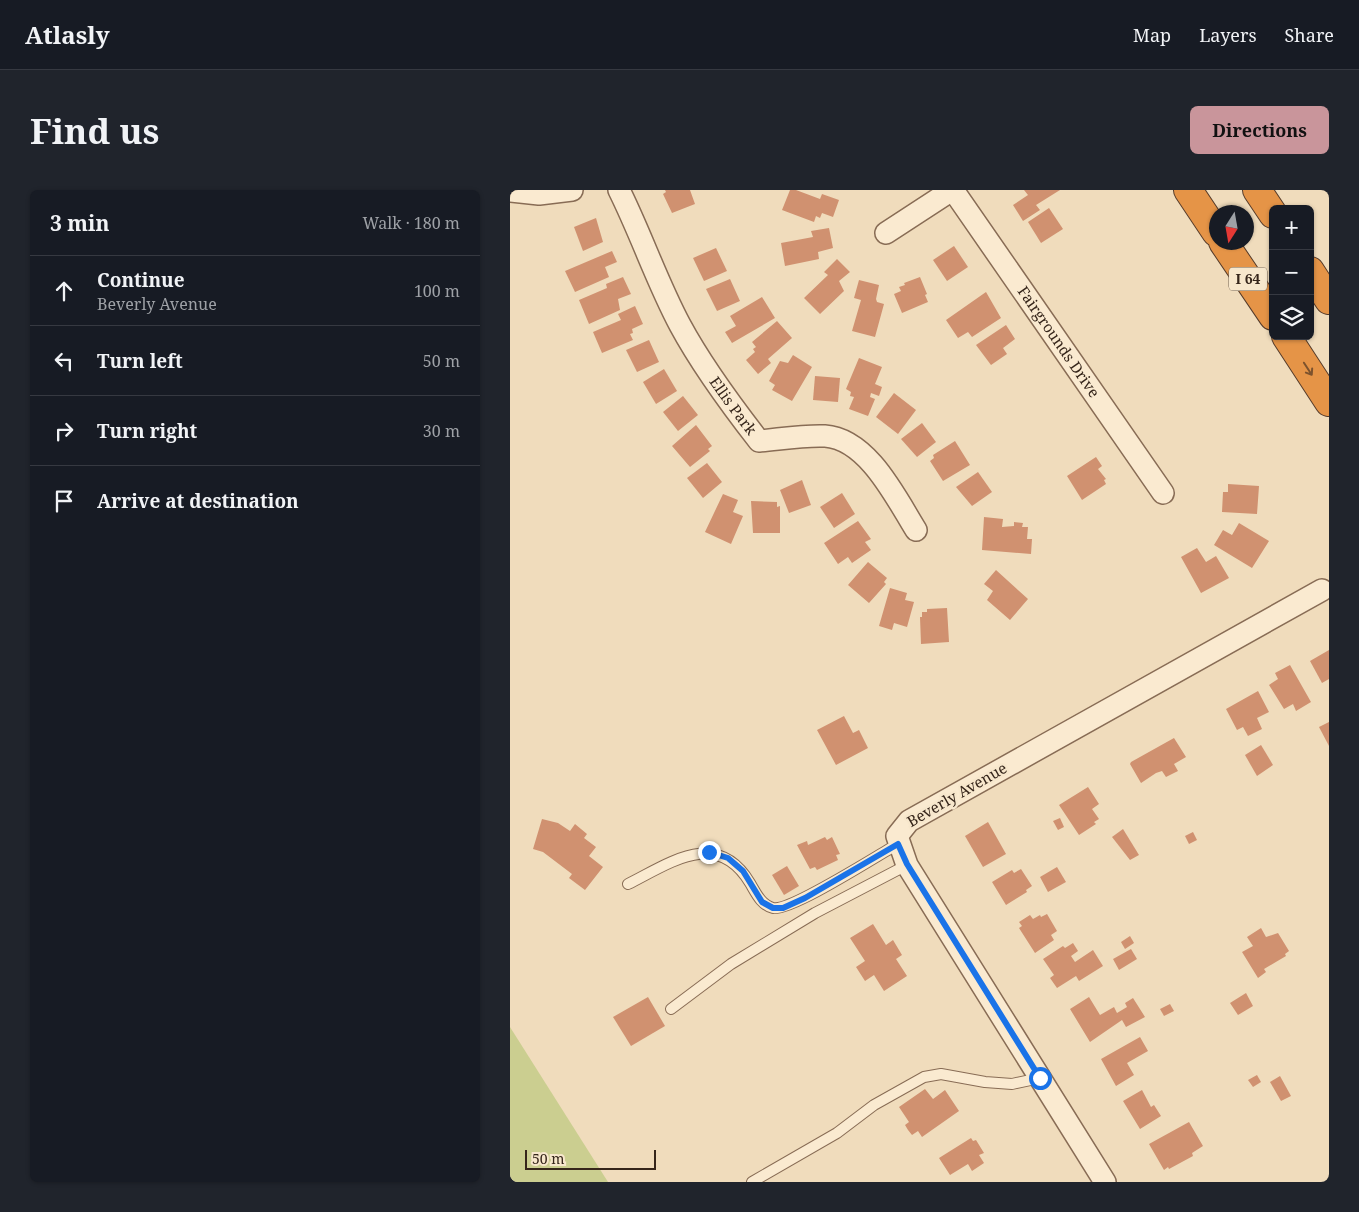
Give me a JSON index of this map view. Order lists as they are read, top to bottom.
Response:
{
  "streets": {
    "highway": ["I 64"],
    "street": ["Fairgrounds Drive", "Ellis Park", "Beverly Avenue"]
  },
  "scale_bar": "50 m",
  "north": "bottom",
  "page": {
    "header": "Atlasly",
    "nav": ["Map", "Layers", "Share"],
    "buttons": "Directions",
    "title": "Find us",
    "heading": ["3 min", "Walk · 180 m"],
    "map_buttons": ["+", "−"],
    "list": [
      ["Continue", "Beverly Avenue", "100 m"],
      ["Turn left", "50 m"],
      ["Turn right", "30 m"],
      "Arrive at destination"
    ],
    "scale": "50 m"
  }
}
